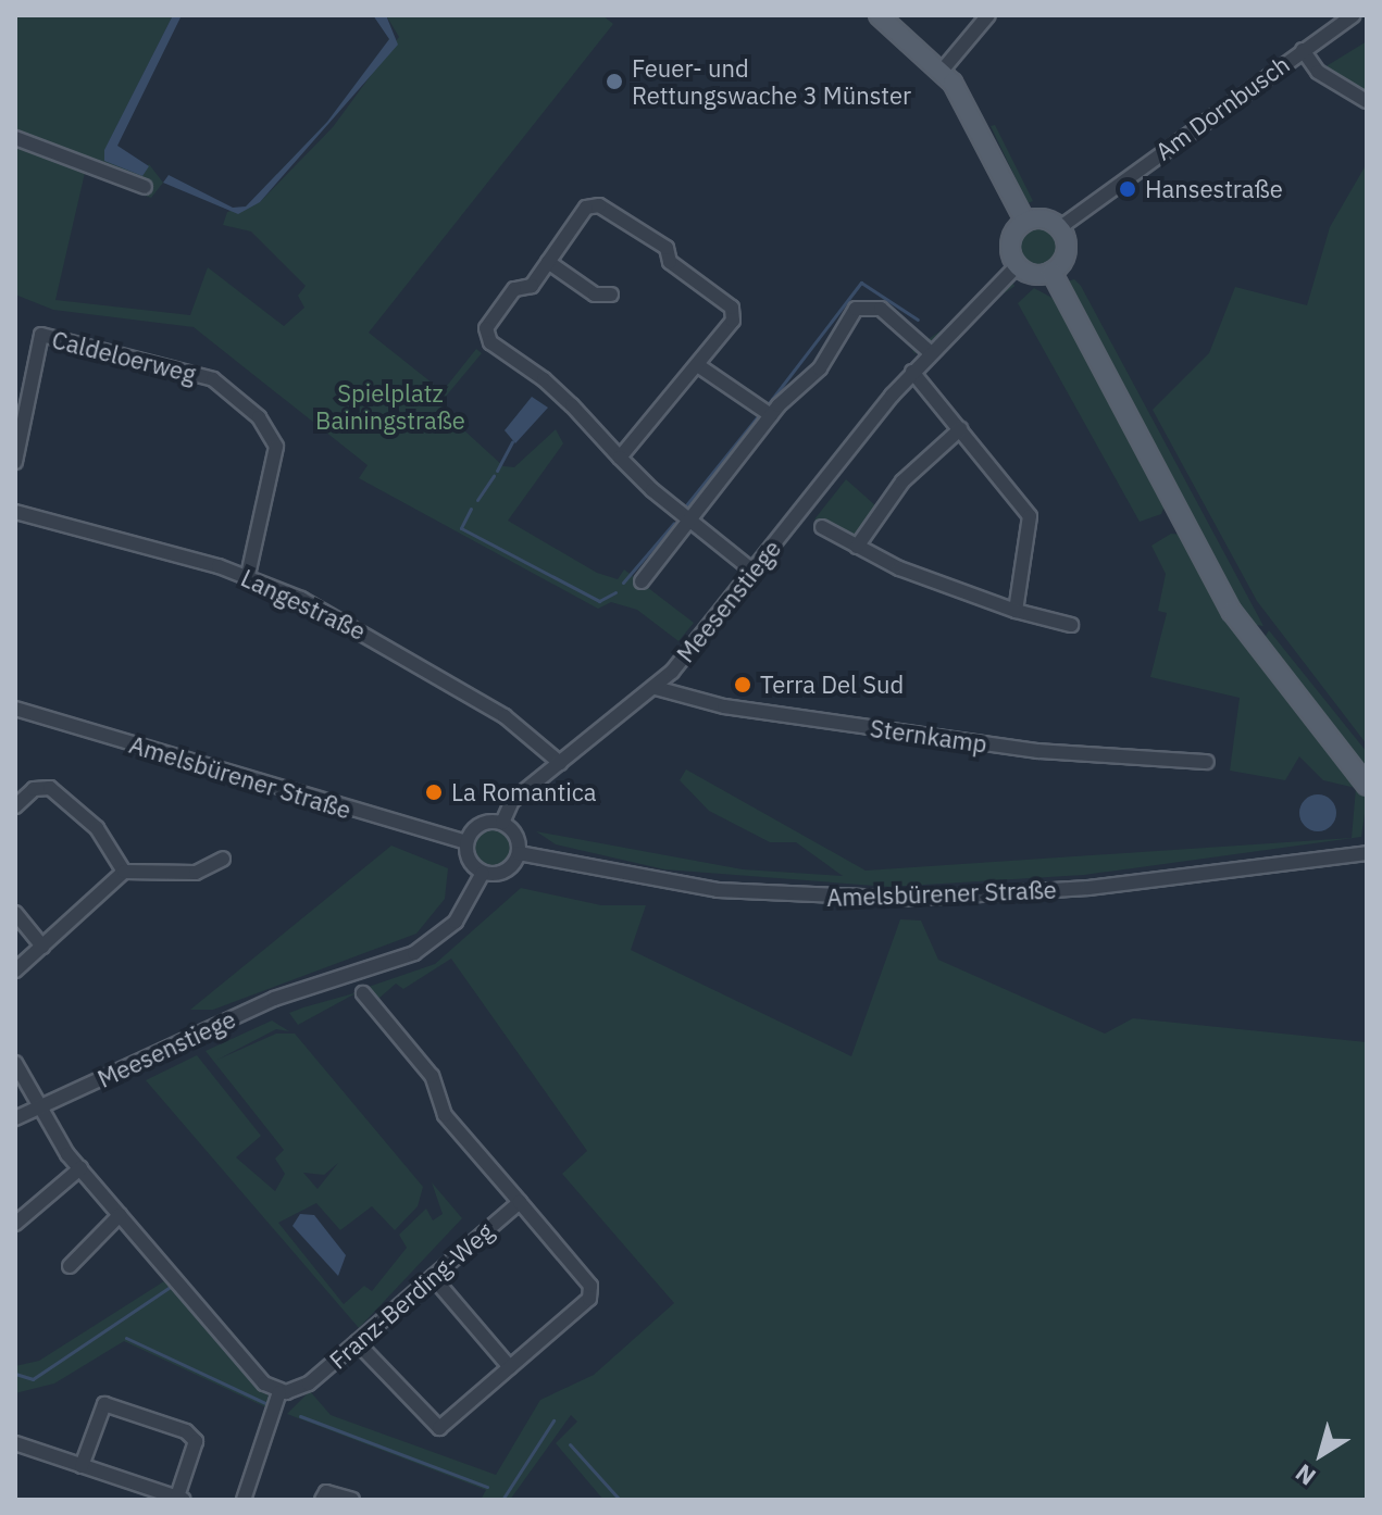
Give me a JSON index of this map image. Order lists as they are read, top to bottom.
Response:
{
  "streets": {
    "street": [
      "Am Dornbusch",
      "Caldeloerweg",
      "Meesenstiege",
      "Langestraße",
      "Sternkamp",
      "Amelsbürener Straße",
      "Franz-Berding-Weg"
    ]
  },
  "crossings": [
    ["Am Dornbusch", "Meesenstiege"],
    ["Caldeloerweg", "Langestraße"],
    ["Meesenstiege", "Langestraße"],
    ["Meesenstiege", "Sternkamp"],
    ["Meesenstiege", "Amelsbürener Straße"]
  ],
  "parks": ["Spielplatz Bainingstraße"],
  "places": [
    "Feuer- und Rettungswache 3 Münster",
    "Hansestraße",
    "Terra Del Sud",
    "La Romantica"
  ],
  "north": "bottom left"
}
